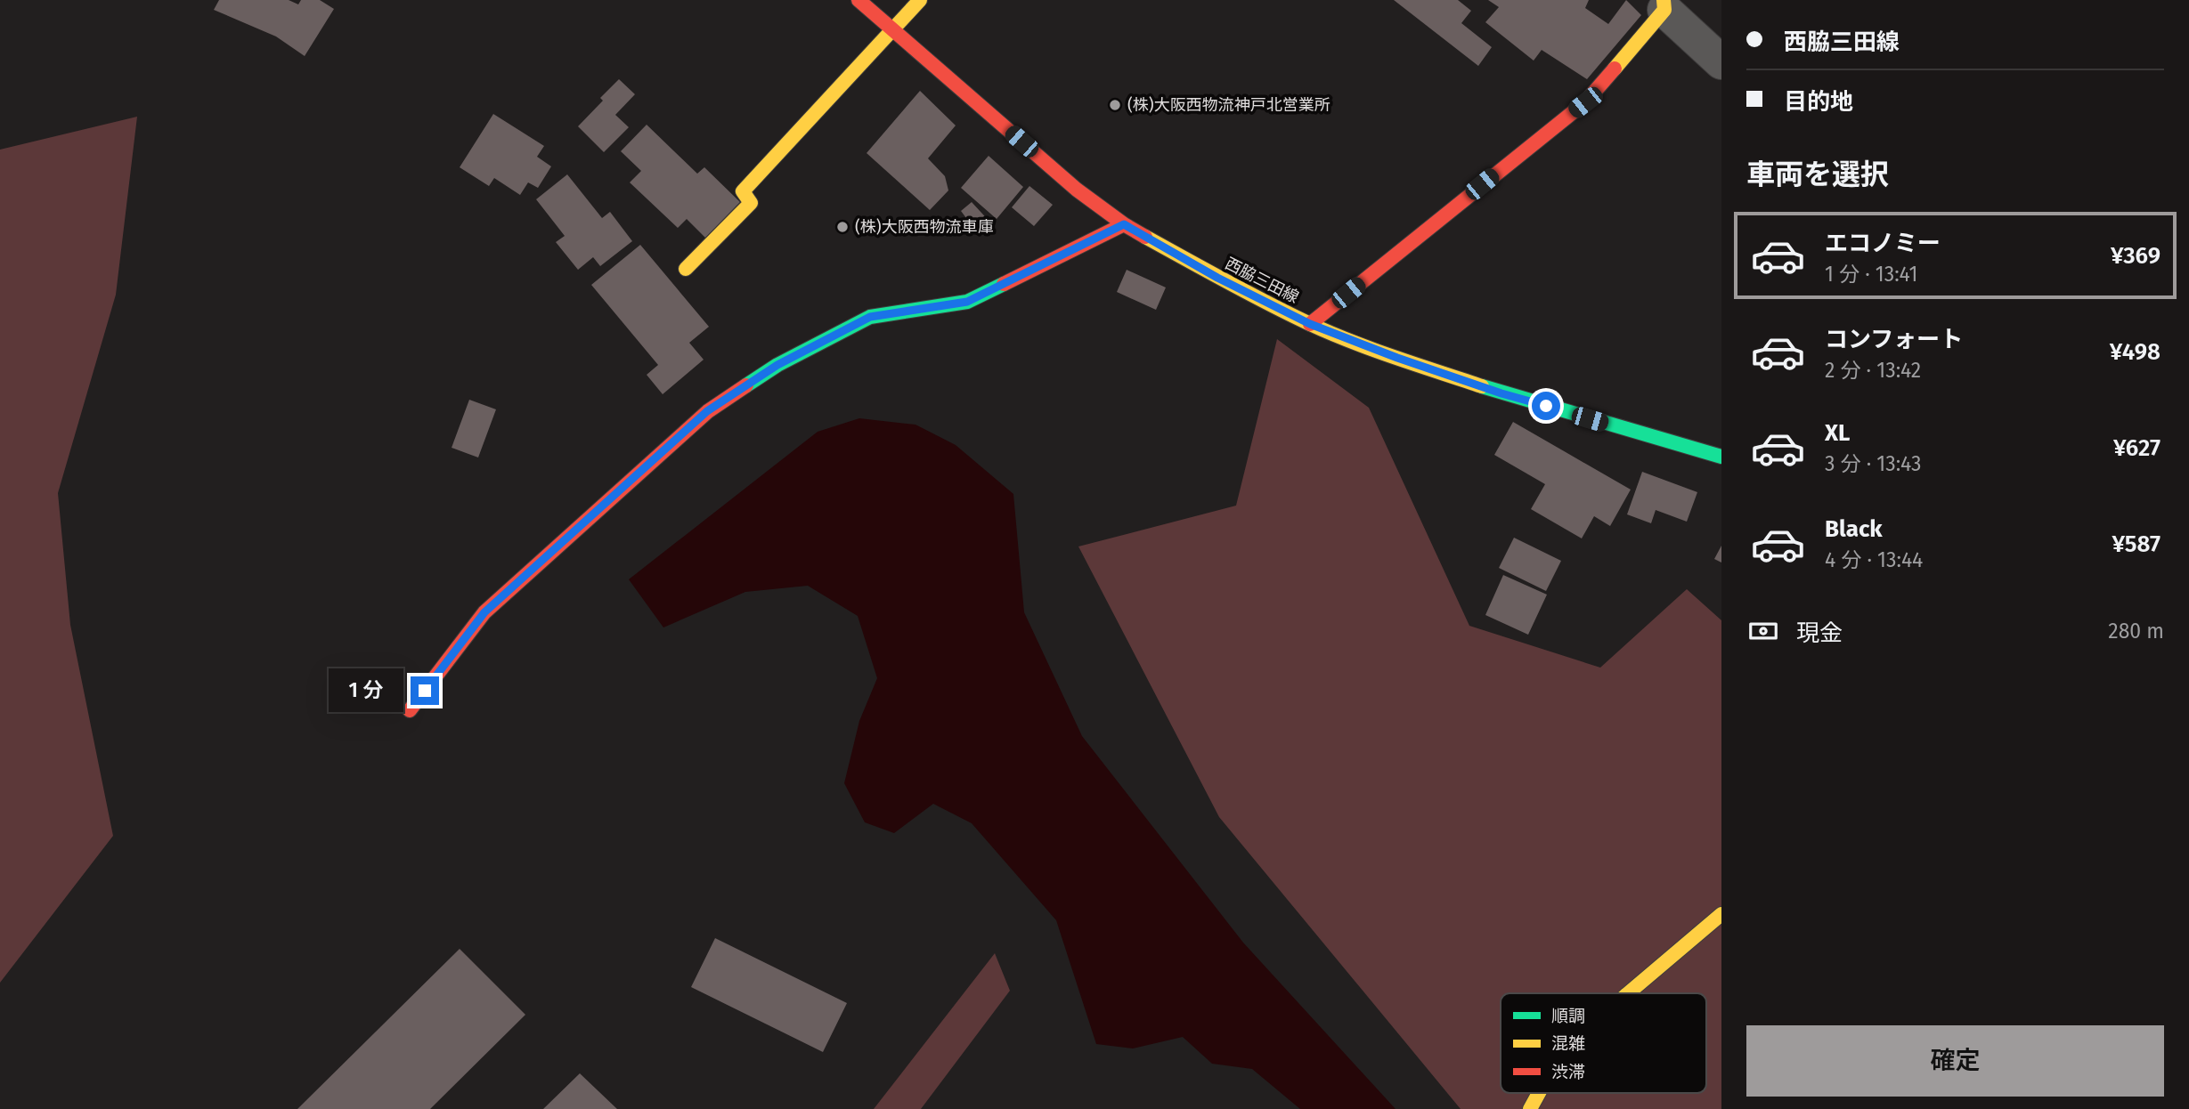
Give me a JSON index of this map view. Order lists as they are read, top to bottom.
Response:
{
  "streets": {
    "street": ["西脇三田線"]
  },
  "places": ["(株)大阪西物流神戸北営業所", "(株)大阪西物流車庫"],
  "legend": ["順調", "混雑", "渋滞"],
  "page": {
    "banner": ["西脇三田線", "目的地"],
    "heading": "車両を選択",
    "list": [
      {
        "name": "エコノミー",
        "note": "1 分 · 13:41",
        "value": "¥369"
      },
      {
        "name": "コンフォート",
        "note": "2 分 · 13:42",
        "value": "¥498"
      },
      {
        "name": "XL",
        "note": "3 分 · 13:43",
        "value": "¥627"
      },
      {
        "name": "Black",
        "note": "4 分 · 13:44",
        "value": "¥587"
      }
    ],
    "pay": ["現金", "280 m"],
    "bubble": "1 分",
    "buttons": "確定"
  }
}
